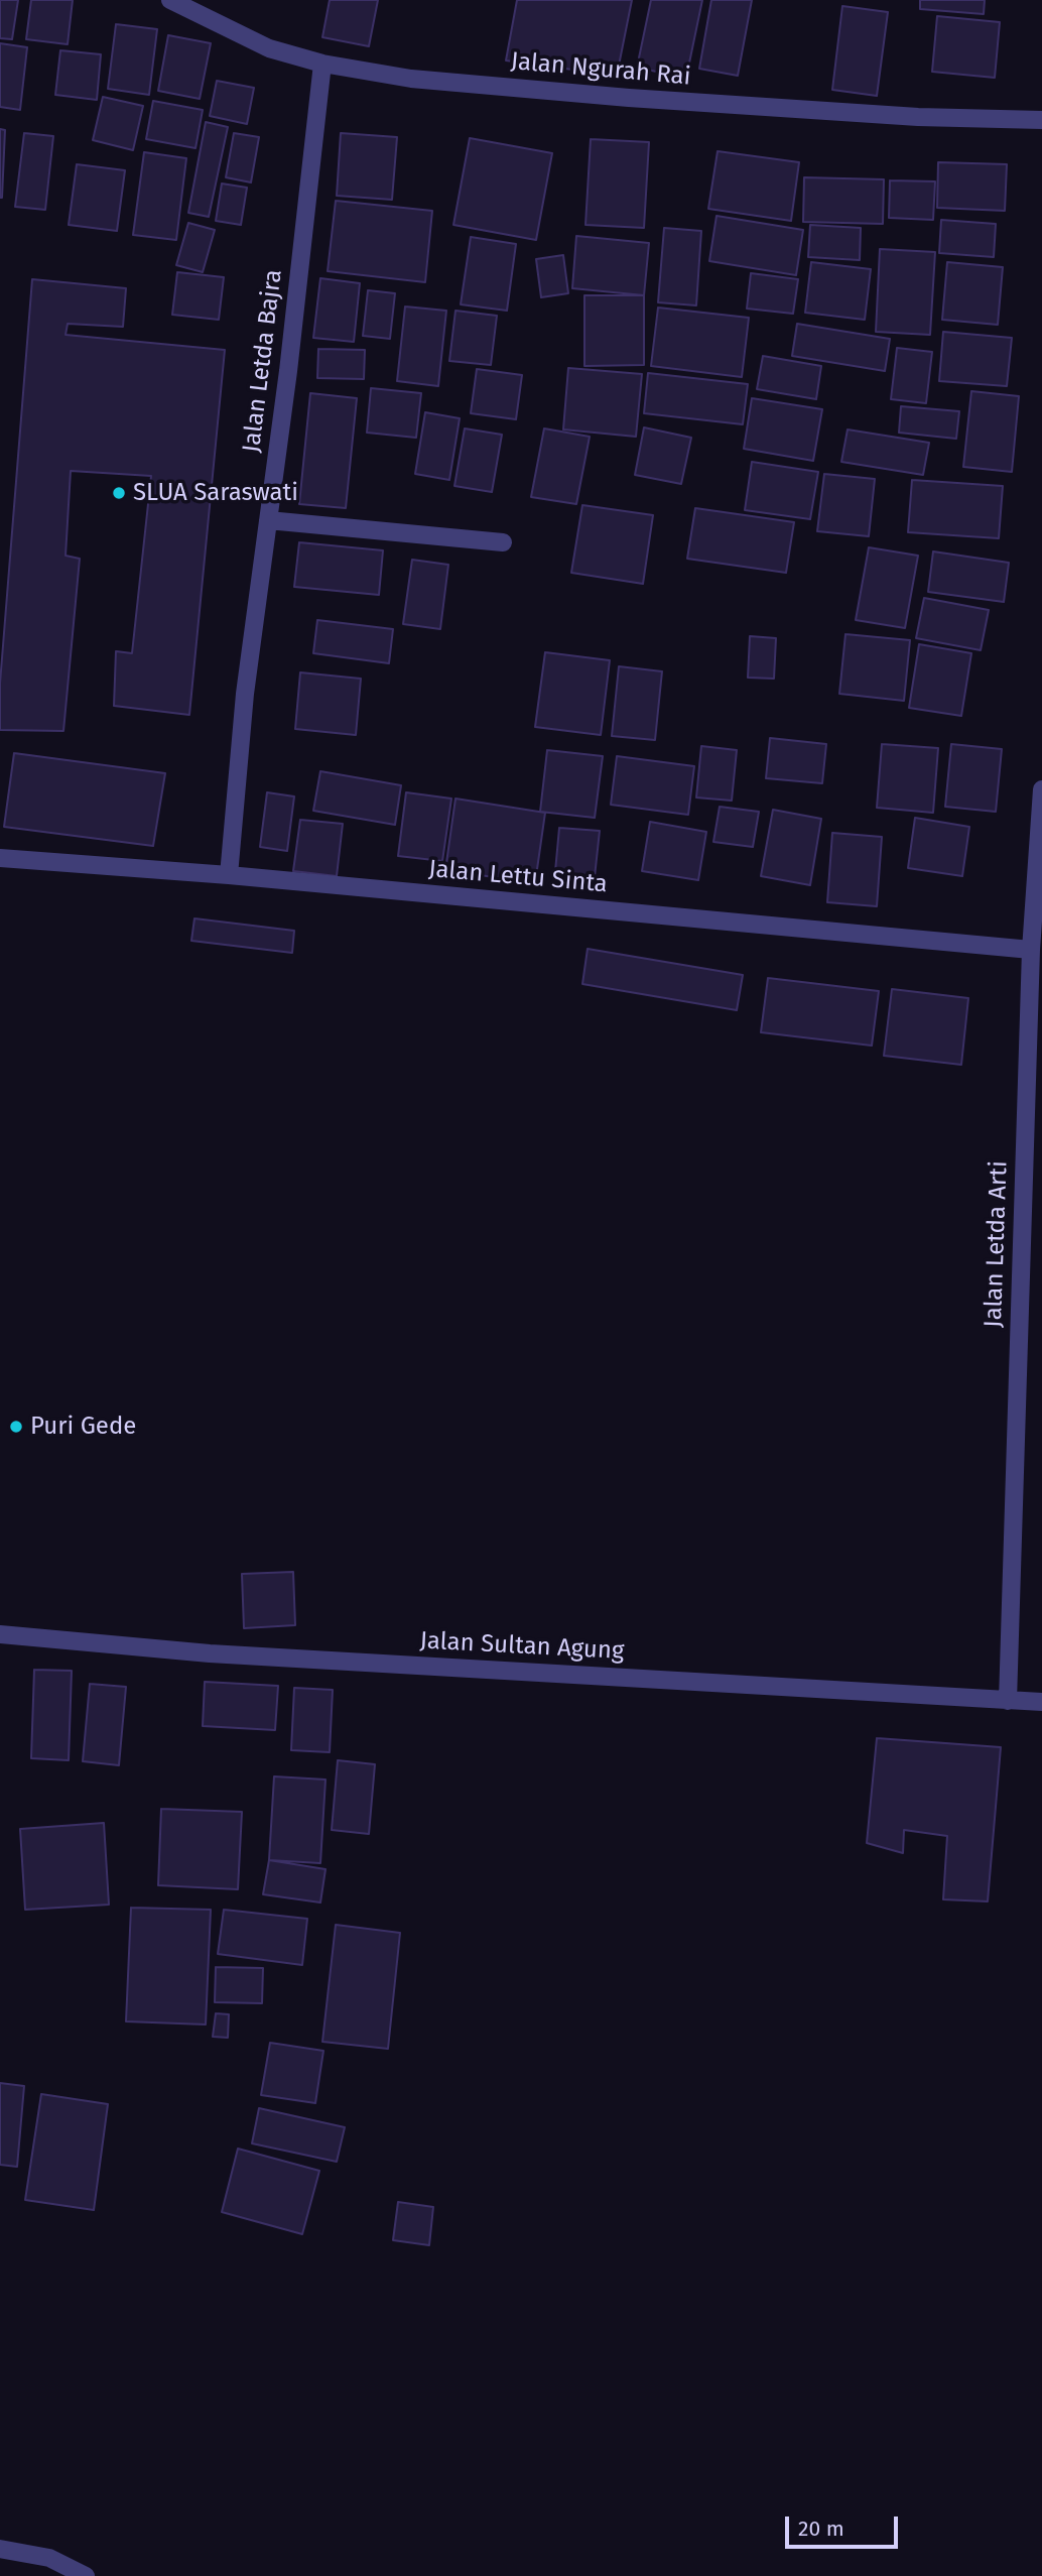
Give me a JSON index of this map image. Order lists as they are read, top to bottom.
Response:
{
  "streets": {
    "street": [
      "Jalan Ngurah Rai",
      "Jalan Letda Bajra",
      "Jalan Lettu Sinta",
      "Jalan Letda Arti",
      "Jalan Sultan Agung"
    ]
  },
  "crossings": [
    ["Jalan Ngurah Rai", "Jalan Letda Bajra"],
    ["Jalan Letda Bajra", "Jalan Lettu Sinta"],
    ["Jalan Lettu Sinta", "Jalan Letda Arti"],
    ["Jalan Letda Arti", "Jalan Sultan Agung"]
  ],
  "places": ["SLUA Saraswati", "Puri Gede"],
  "scale_bar": "20 m"
}
